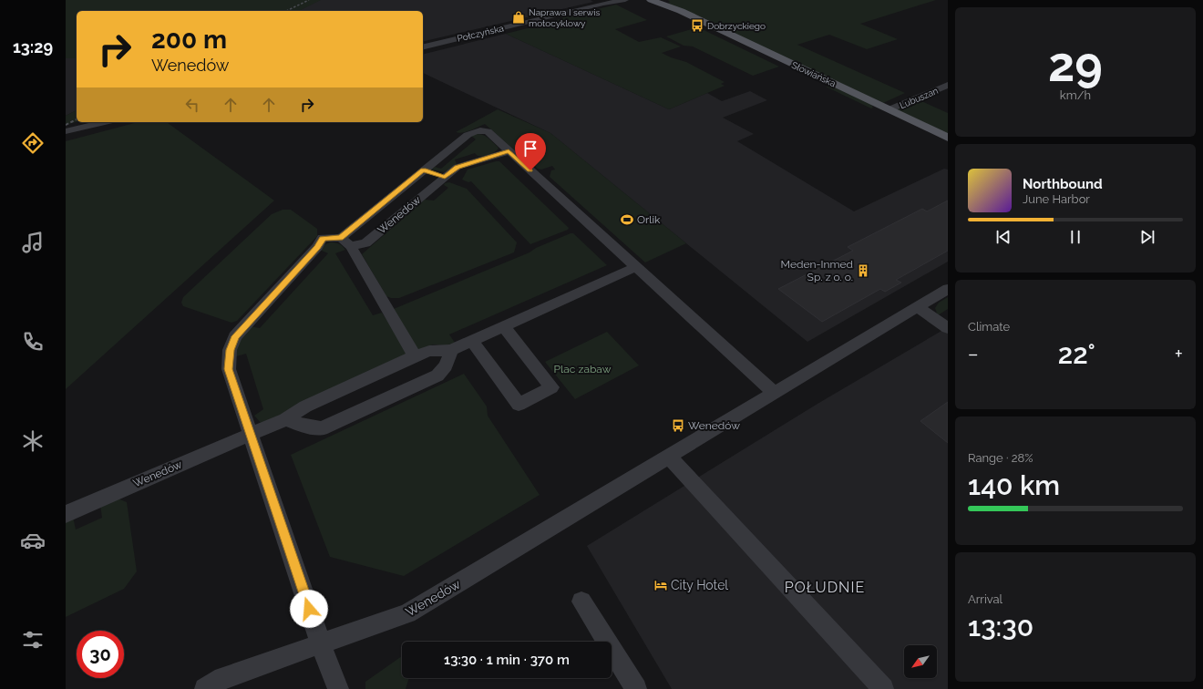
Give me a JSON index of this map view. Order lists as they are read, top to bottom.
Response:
{
  "streets": {
    "main road": ["Słowiańska"],
    "street": ["Połczyńska", "Lubuszan", "Wenedów"]
  },
  "crossings": [
    ["Słowiańska", "Lubuszan"]
  ],
  "districts": ["POŁUDNIE"],
  "parks": ["Plac zabaw"],
  "places": {
    "shop": ["Naprawa I serwis motocyklowy"],
    "bus stop": ["Dobrzyckiego", "Wenedów"],
    "sports": ["Orlik"],
    "building": ["Meden-Inmed Sp. z o. o."],
    "hotel": ["City Hotel"]
  },
  "north": "bottom left",
  "page": {
    "tabs": "13:29",
    "tile": [
      ["29", "km/h"],
      "Climate",
      ["Range · 28%", "140 km"],
      ["Arrival", "13:30"]
    ],
    "turn": ["200 m", "Wenedów"],
    "song": ["Northbound", "June Harbor"],
    "heat": ["−", "22°", "+"],
    "limit": "30",
    "trip": "13:30 · 1 min · 370 m"
  }
}
